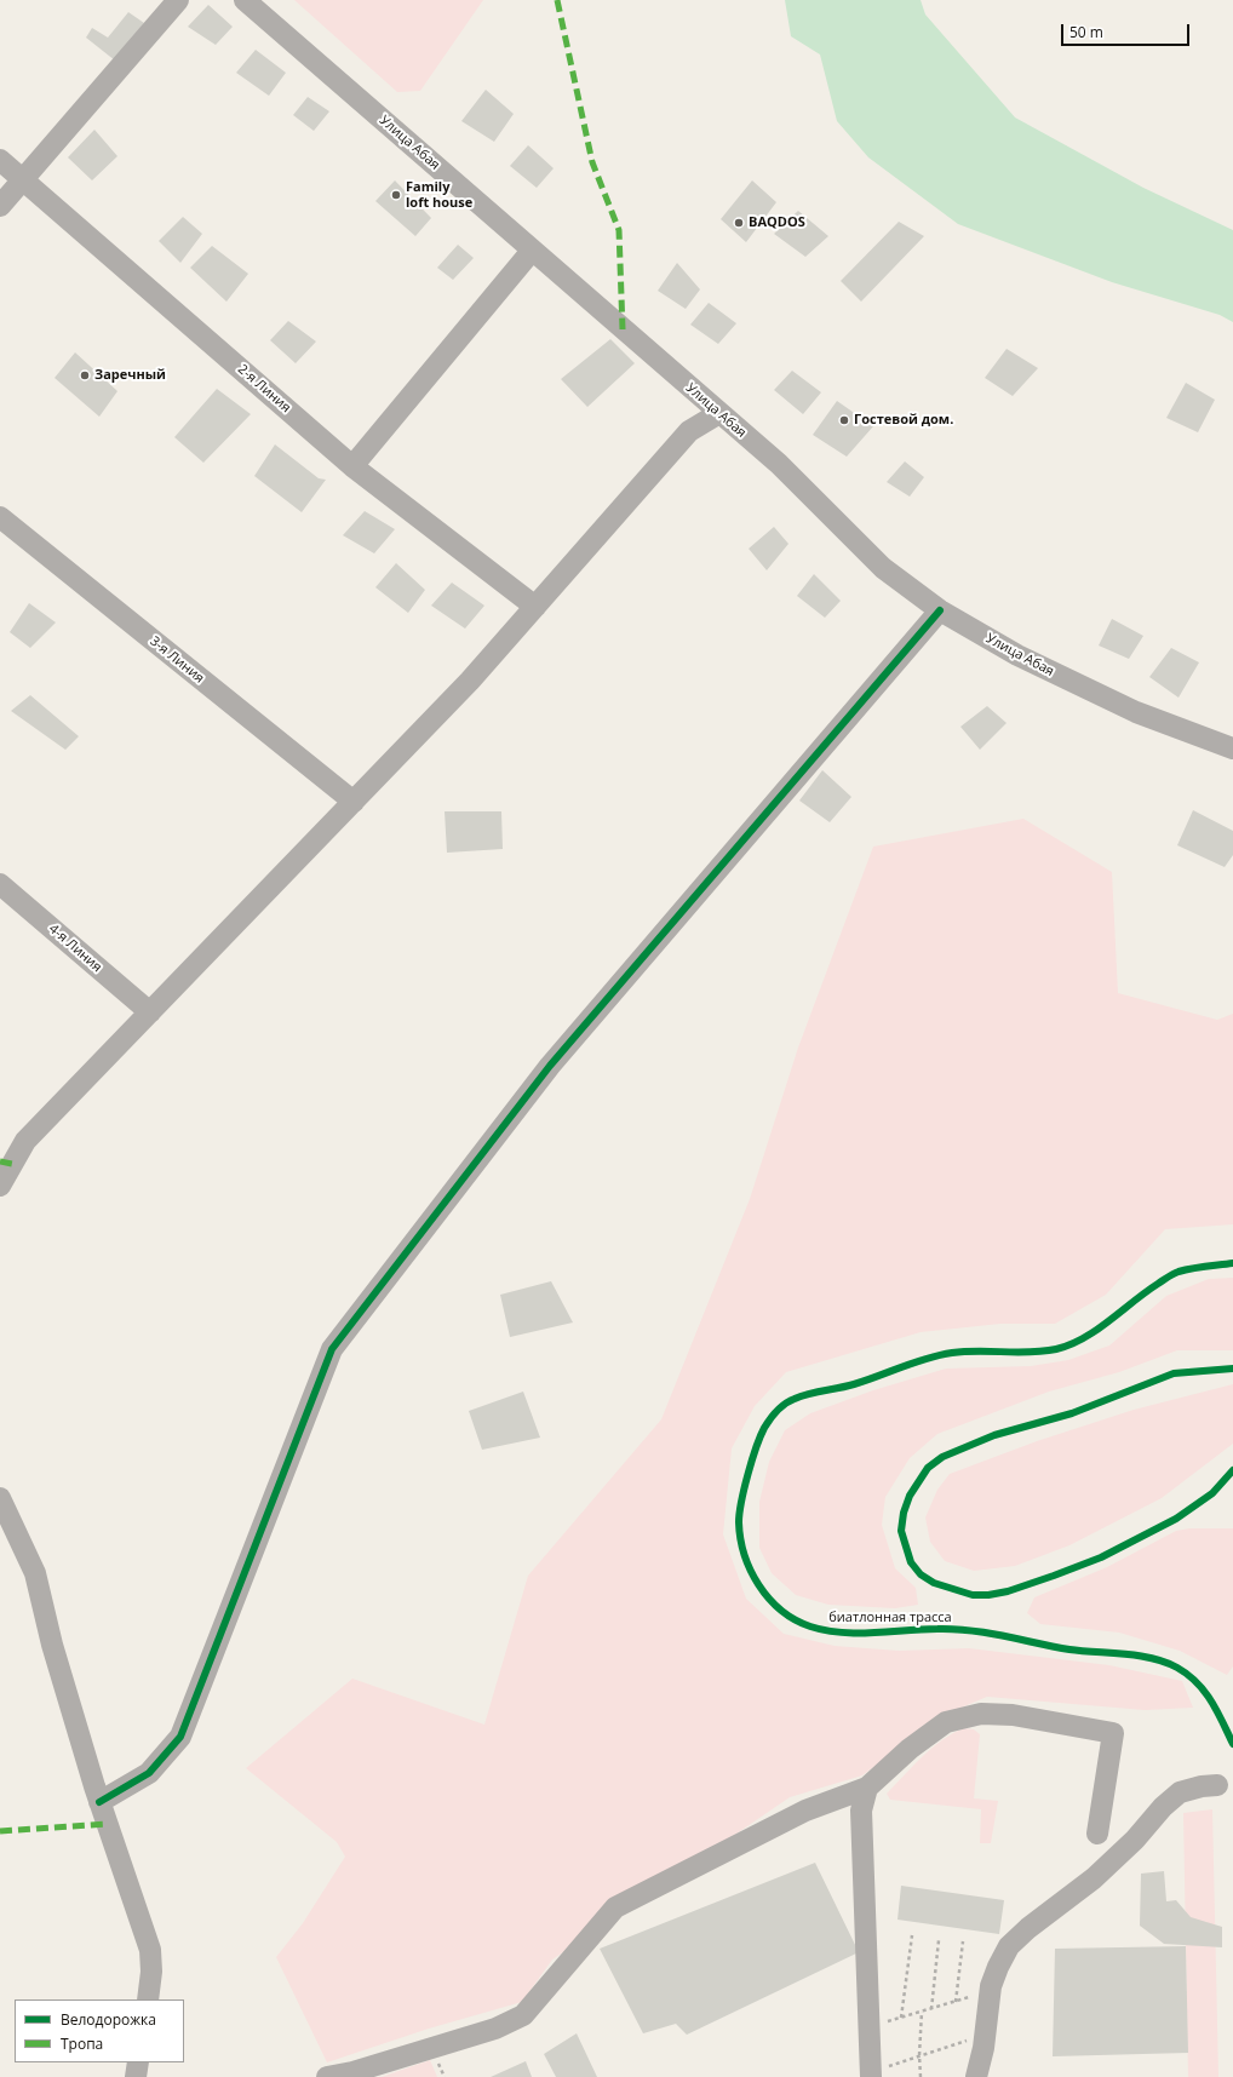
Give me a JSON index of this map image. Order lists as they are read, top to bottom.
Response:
{
  "streets": {
    "street": [
      "Улица Абая",
      "2-я Линия",
      "3-я Линия",
      "4-я Линия"
    ],
    "cycle path": ["биатлонная трасса"]
  },
  "places": [
    "Family loft house",
    "BAQDOS",
    "Заречный",
    "Гостевой дом."
  ],
  "legend": ["Велодорожка", "Тропа"],
  "scale_bar": "50 m"
}
